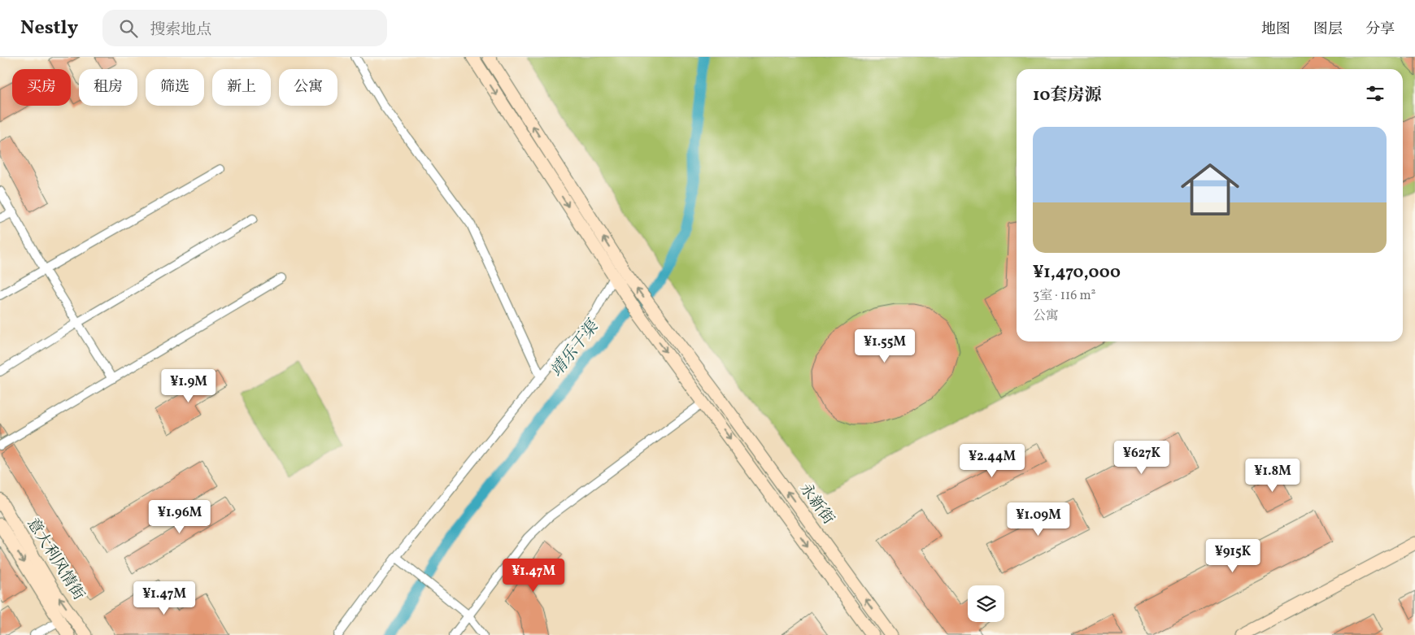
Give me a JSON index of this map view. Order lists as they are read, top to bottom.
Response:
{
  "streets": {
    "street": ["永新街", "意大利风情街"]
  },
  "water": ["靖乐干渠"],
  "page": {
    "header": "Nestly",
    "search": "搜索地点",
    "nav": ["地图", "图层", "分享"],
    "chip": [
      "买房",
      "租房",
      "筛选",
      "新上",
      "公寓"
    ],
    "heading": "10套房源",
    "list": [
      {
        "name": "¥1,470,000",
        "note": "3室 · 116 m² · 公寓"
      }
    ],
    "price": [
      "¥1.55M",
      "¥1.9M",
      "¥627K",
      "¥2.44M",
      "¥1.8M",
      "¥1.96M",
      "¥1.09M",
      "¥915K",
      "¥1.47M",
      "¥1.47M"
    ]
  }
}
